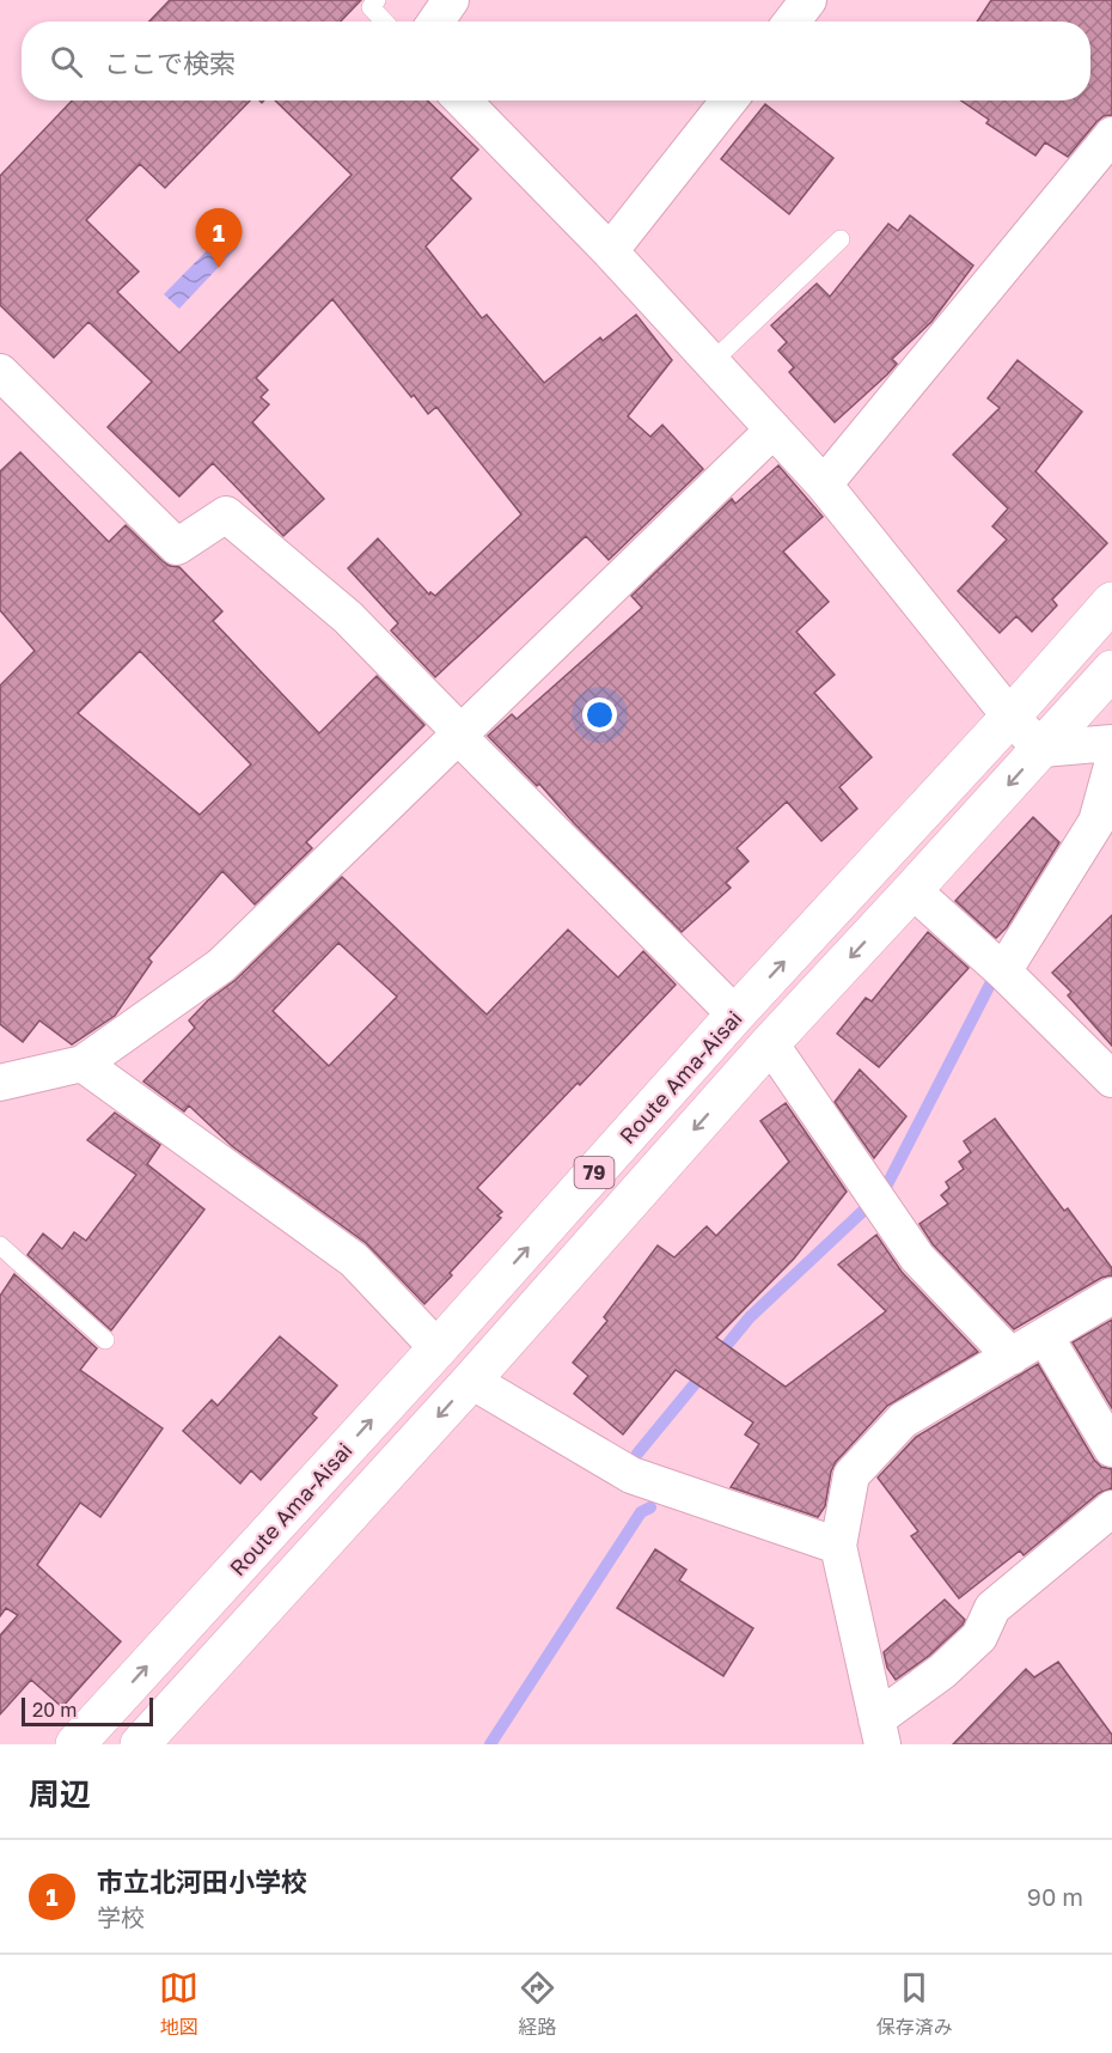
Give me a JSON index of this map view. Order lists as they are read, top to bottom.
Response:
{
  "streets": {
    "main road": ["Route Ama-Aisai", "79"]
  },
  "scale_bar": "20 m",
  "page": {
    "search": "ここで検索",
    "pins": "1",
    "scale": "20 m",
    "heading": "周辺",
    "list": [
      {
        "mark": "1",
        "name": "市立北河田小学校",
        "note": "学校",
        "value": "90 m"
      }
    ],
    "nav": ["地図", "経路", "保存済み"]
  }
}
